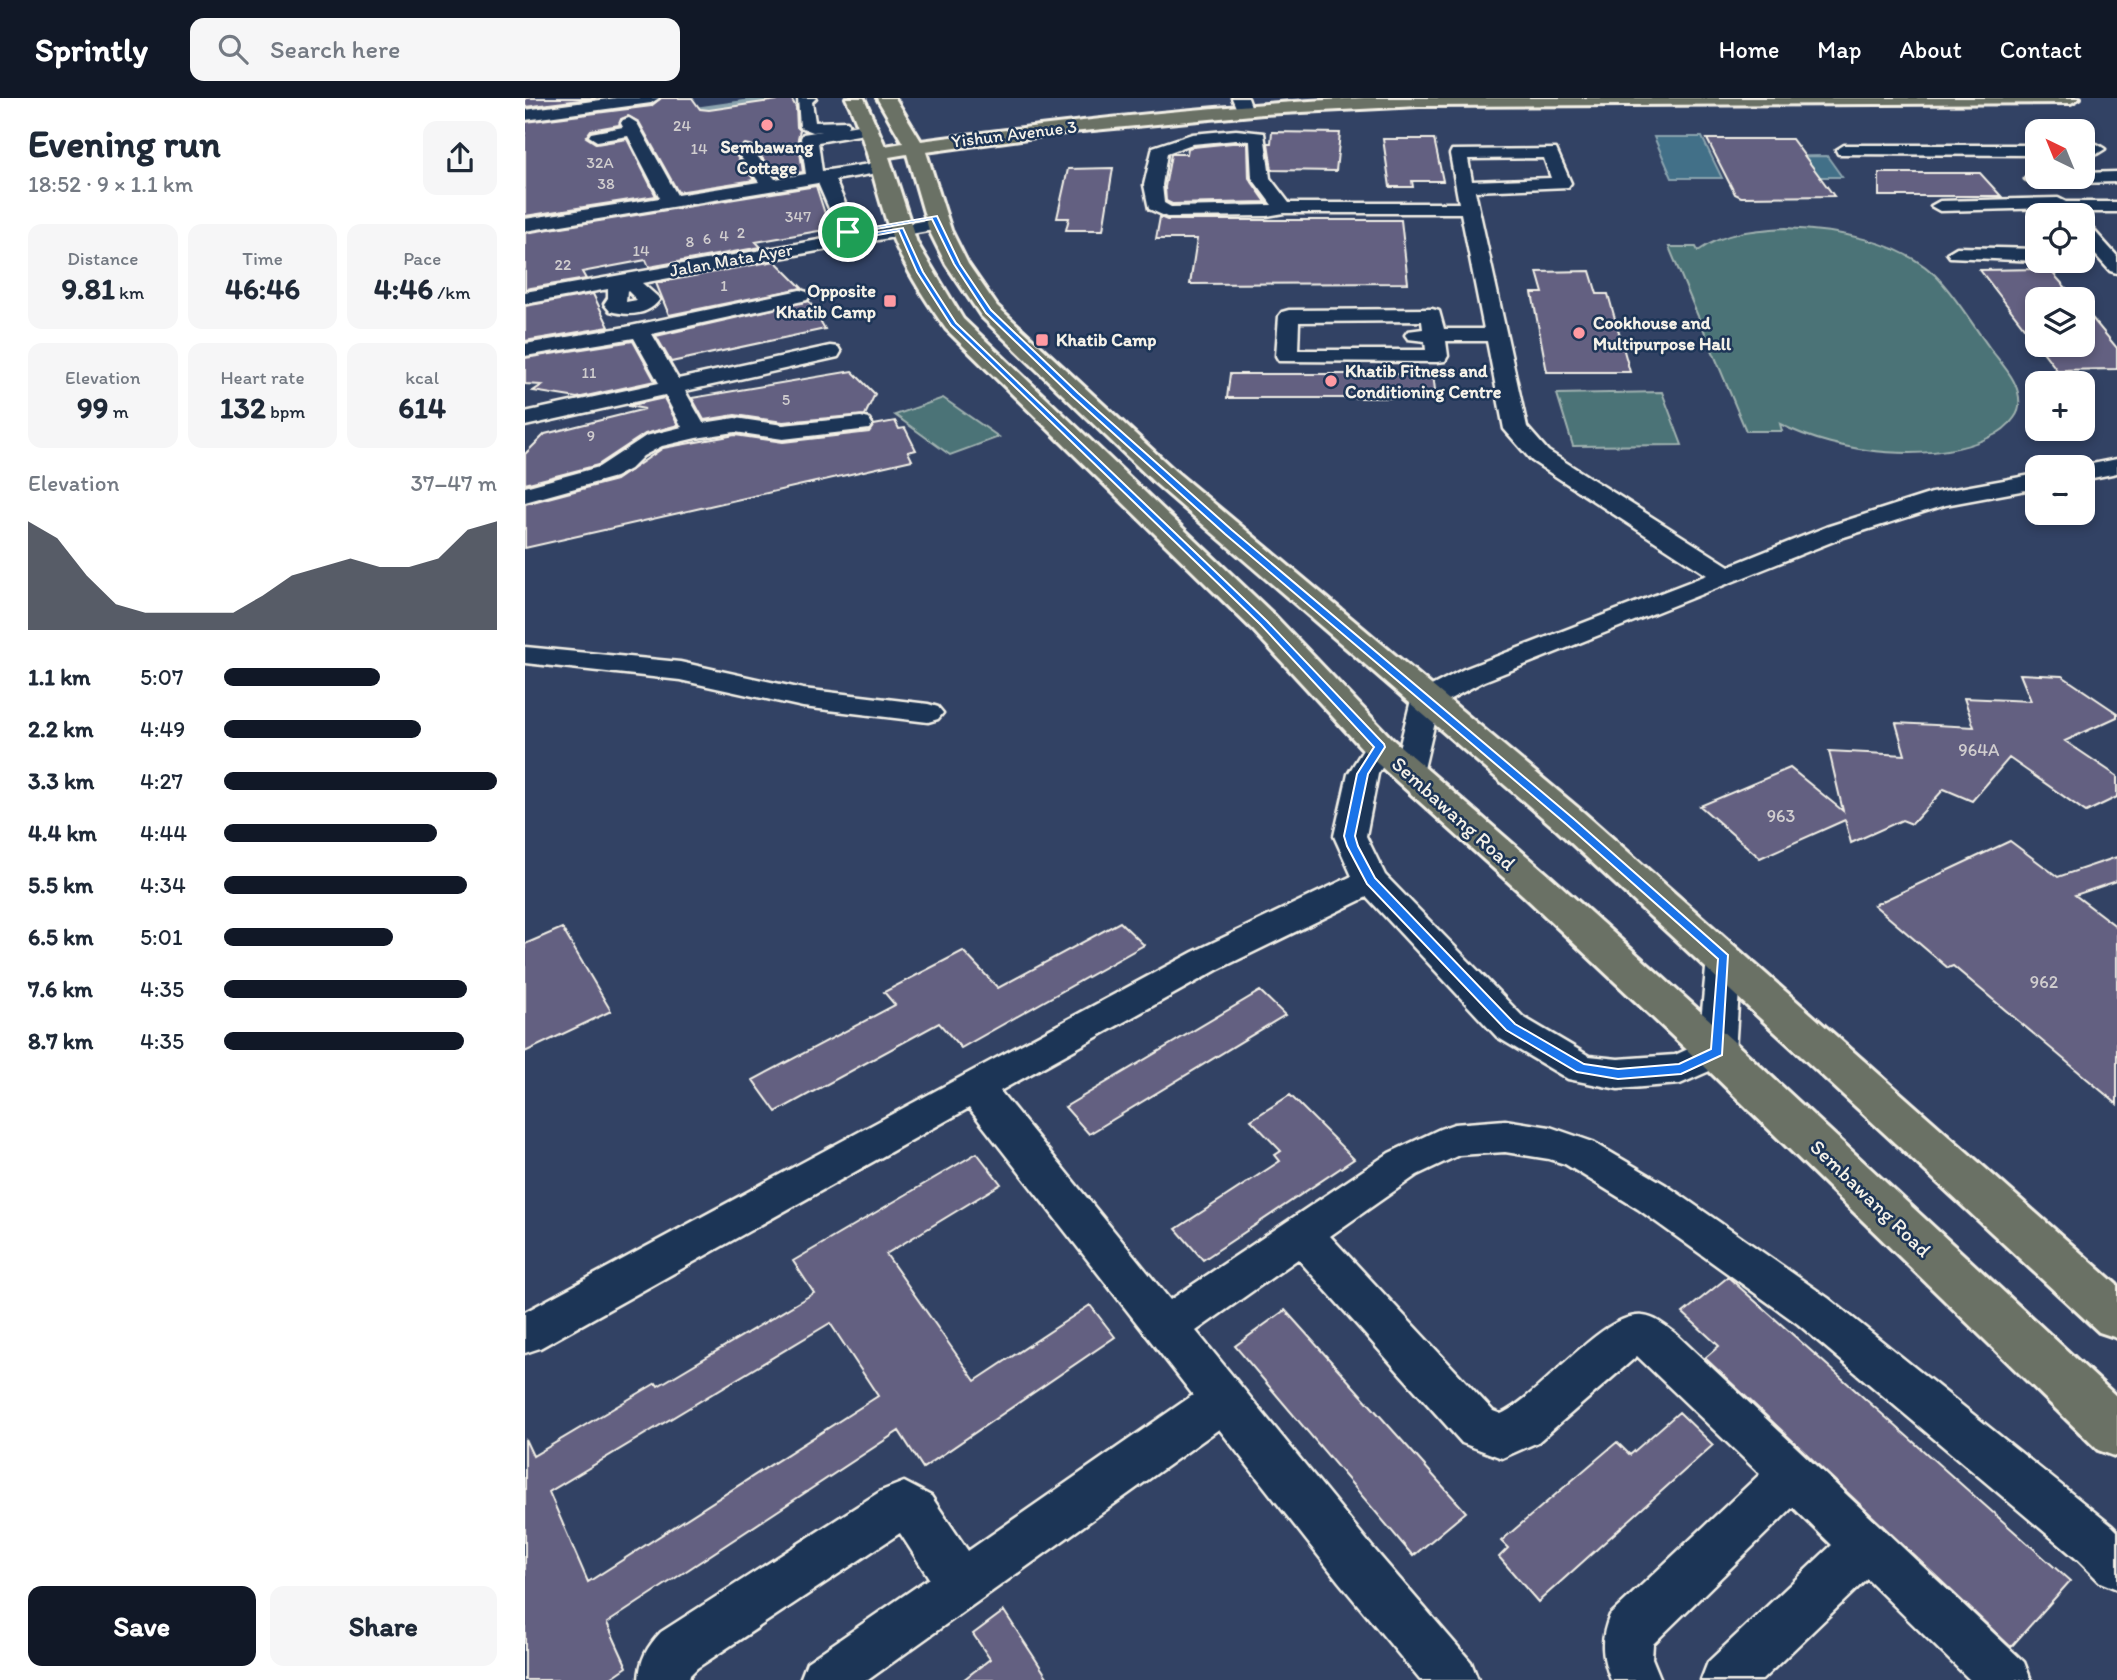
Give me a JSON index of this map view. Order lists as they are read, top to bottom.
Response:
{
  "streets": {
    "main road": ["Yishun Avenue 3", "Sembawang Road"],
    "street": ["Jalan Mata Ayer"]
  },
  "crossings": [
    ["Yishun Avenue 3", "Sembawang Road"],
    ["Jalan Mata Ayer", "Sembawang Road"]
  ],
  "places": {
    "other": ["Sembawang Cottage", "Cookhouse and Multipurpose Hall", "Khatib Fitness and Conditioning Centre"],
    "transit": ["Opposite Khatib Camp", "Khatib Camp"]
  },
  "house_numbers": [
    "24",
    "14",
    "32A",
    "38",
    "347",
    "2",
    "4",
    "6",
    "8",
    "14",
    "22",
    "1",
    "11",
    "5",
    "9",
    "964A",
    "963",
    "962"
  ],
  "north": "top left",
  "page": {
    "header": "Sprintly",
    "search": "Search here",
    "nav": [
      "Home",
      "Map",
      "About",
      "Contact"
    ],
    "heading": ["Evening run", "18:52 · 9 × 1.1 km"],
    "map_buttons": ["+", "−"],
    "stats": [
      ["Distance", "9.81 km"],
      ["Time", "46:46"],
      ["Pace", "4:46 /km"],
      ["Elevation", "99 m"],
      ["Heart rate", "132 bpm"],
      ["kcal", "614"]
    ],
    "chart": ["Elevation", "37–47 m"],
    "list": [
      {
        "name": "1.1 km",
        "note": "5:07"
      },
      {
        "name": "2.2 km",
        "note": "4:49"
      },
      {
        "name": "3.3 km",
        "note": "4:27"
      },
      {
        "name": "4.4 km",
        "note": "4:44"
      },
      {
        "name": "5.5 km",
        "note": "4:34"
      },
      {
        "name": "6.5 km",
        "note": "5:01"
      },
      {
        "name": "7.6 km",
        "note": "4:35"
      },
      {
        "name": "8.7 km",
        "note": "4:35"
      }
    ],
    "buttons": ["Save", "Share"]
  }
}
